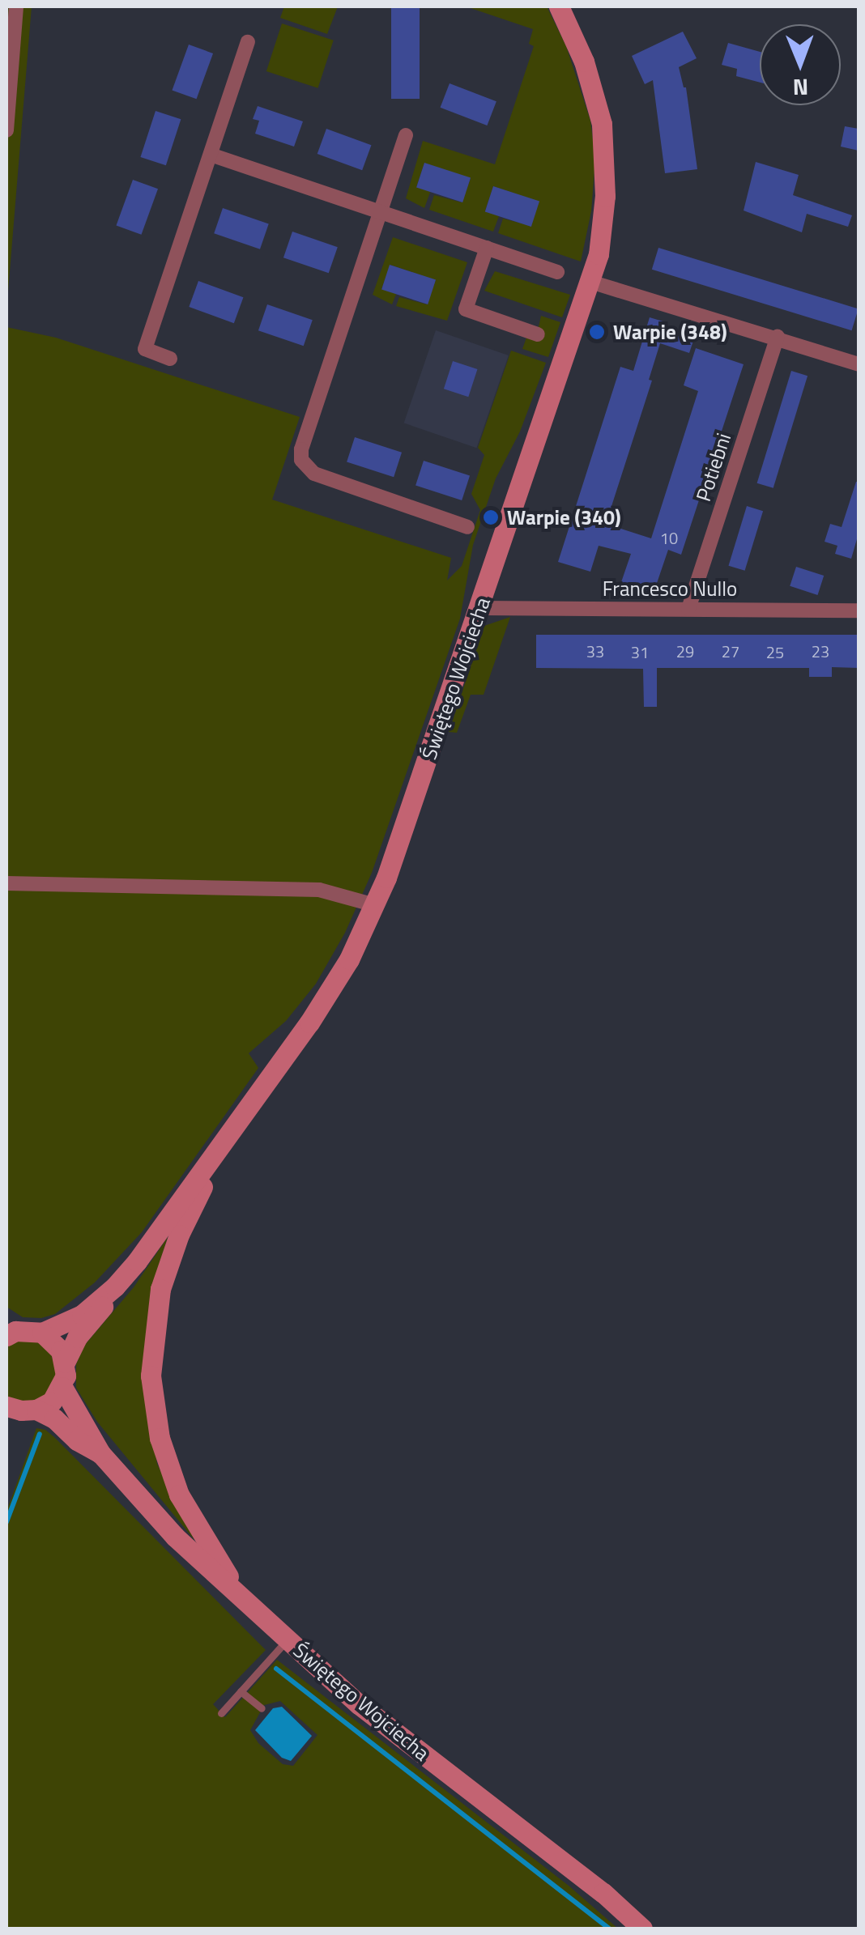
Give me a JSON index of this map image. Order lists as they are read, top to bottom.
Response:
{
  "streets": {
    "street": ["Potiebni", "Francesco Nullo", "Świętego Wojciecha"]
  },
  "crossings": [
    ["Potiebni", "Francesco Nullo"],
    ["Francesco Nullo", "Świętego Wojciecha"]
  ],
  "places": ["Warpie (348)", "Warpie (340)"],
  "house_numbers": [
    "10",
    "33",
    "29",
    "27",
    "23",
    "31",
    "25"
  ],
  "north": "bottom"
}
